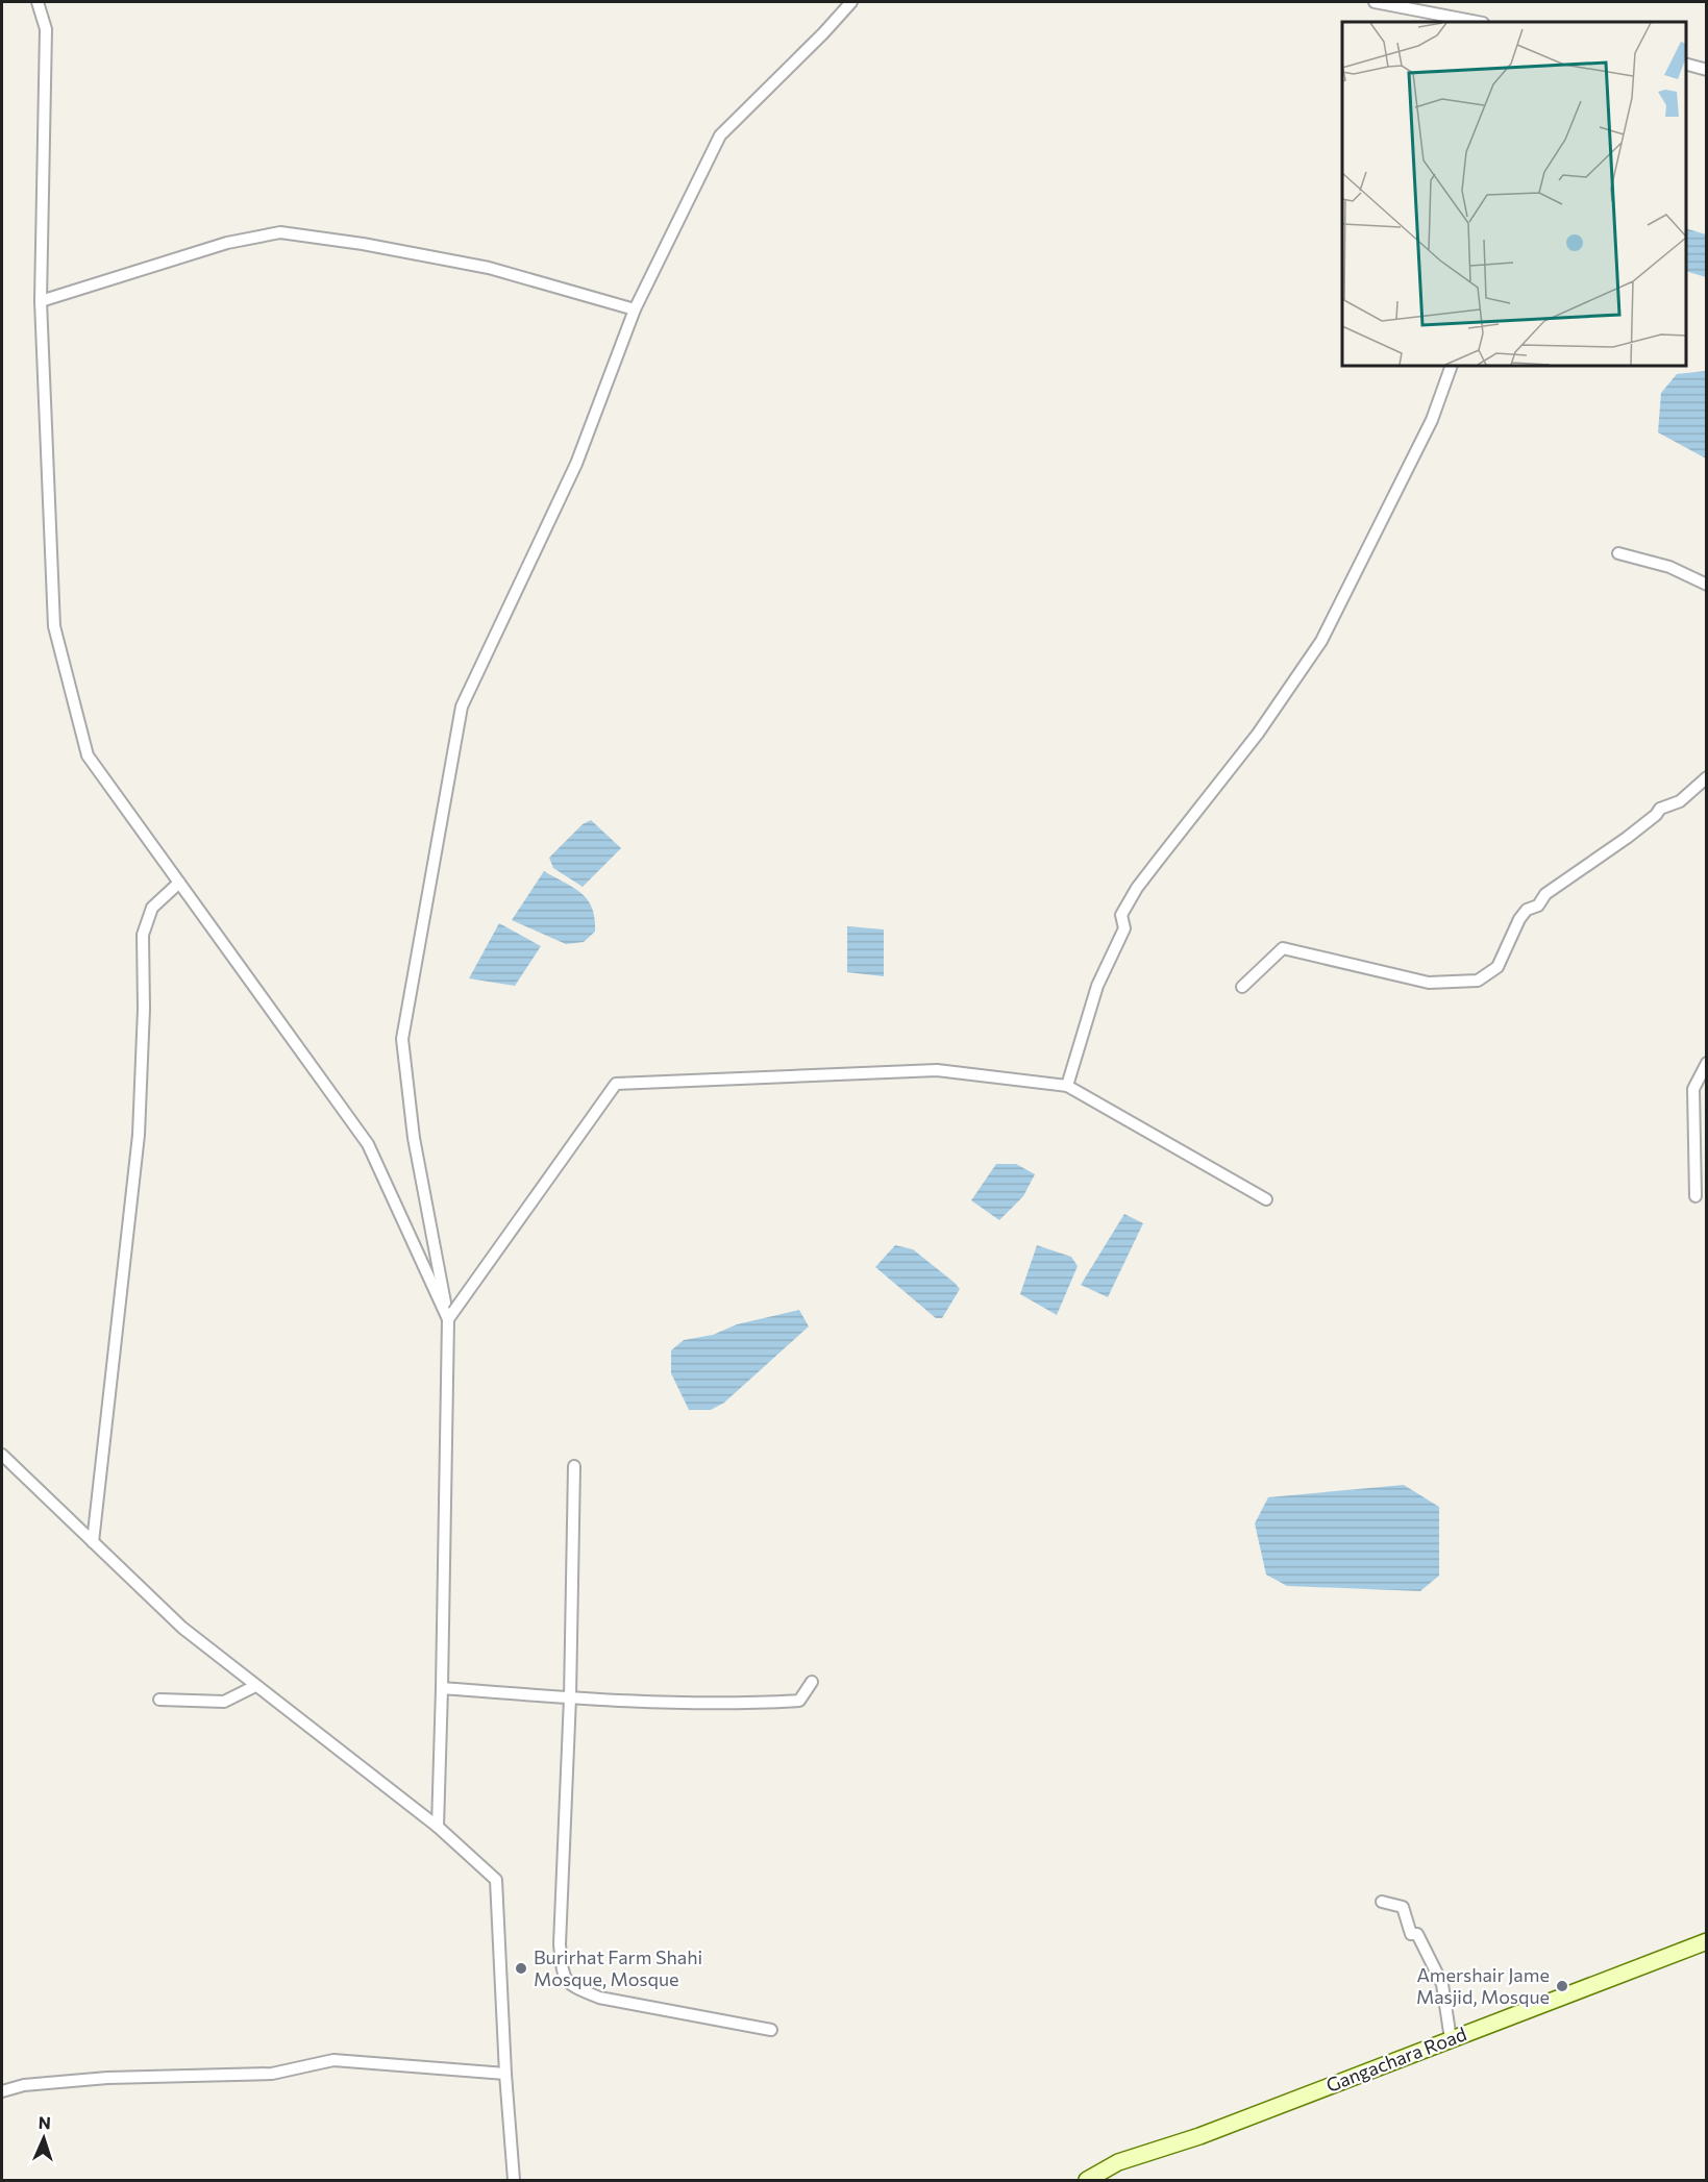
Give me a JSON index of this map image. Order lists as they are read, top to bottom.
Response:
{
  "streets": {
    "main road": ["Gangachara Road"]
  },
  "places": ["Burirhat Farm Shahi Mosque, Mosque", "Amershair Jame Masjid, Mosque"],
  "north": "top"
}
